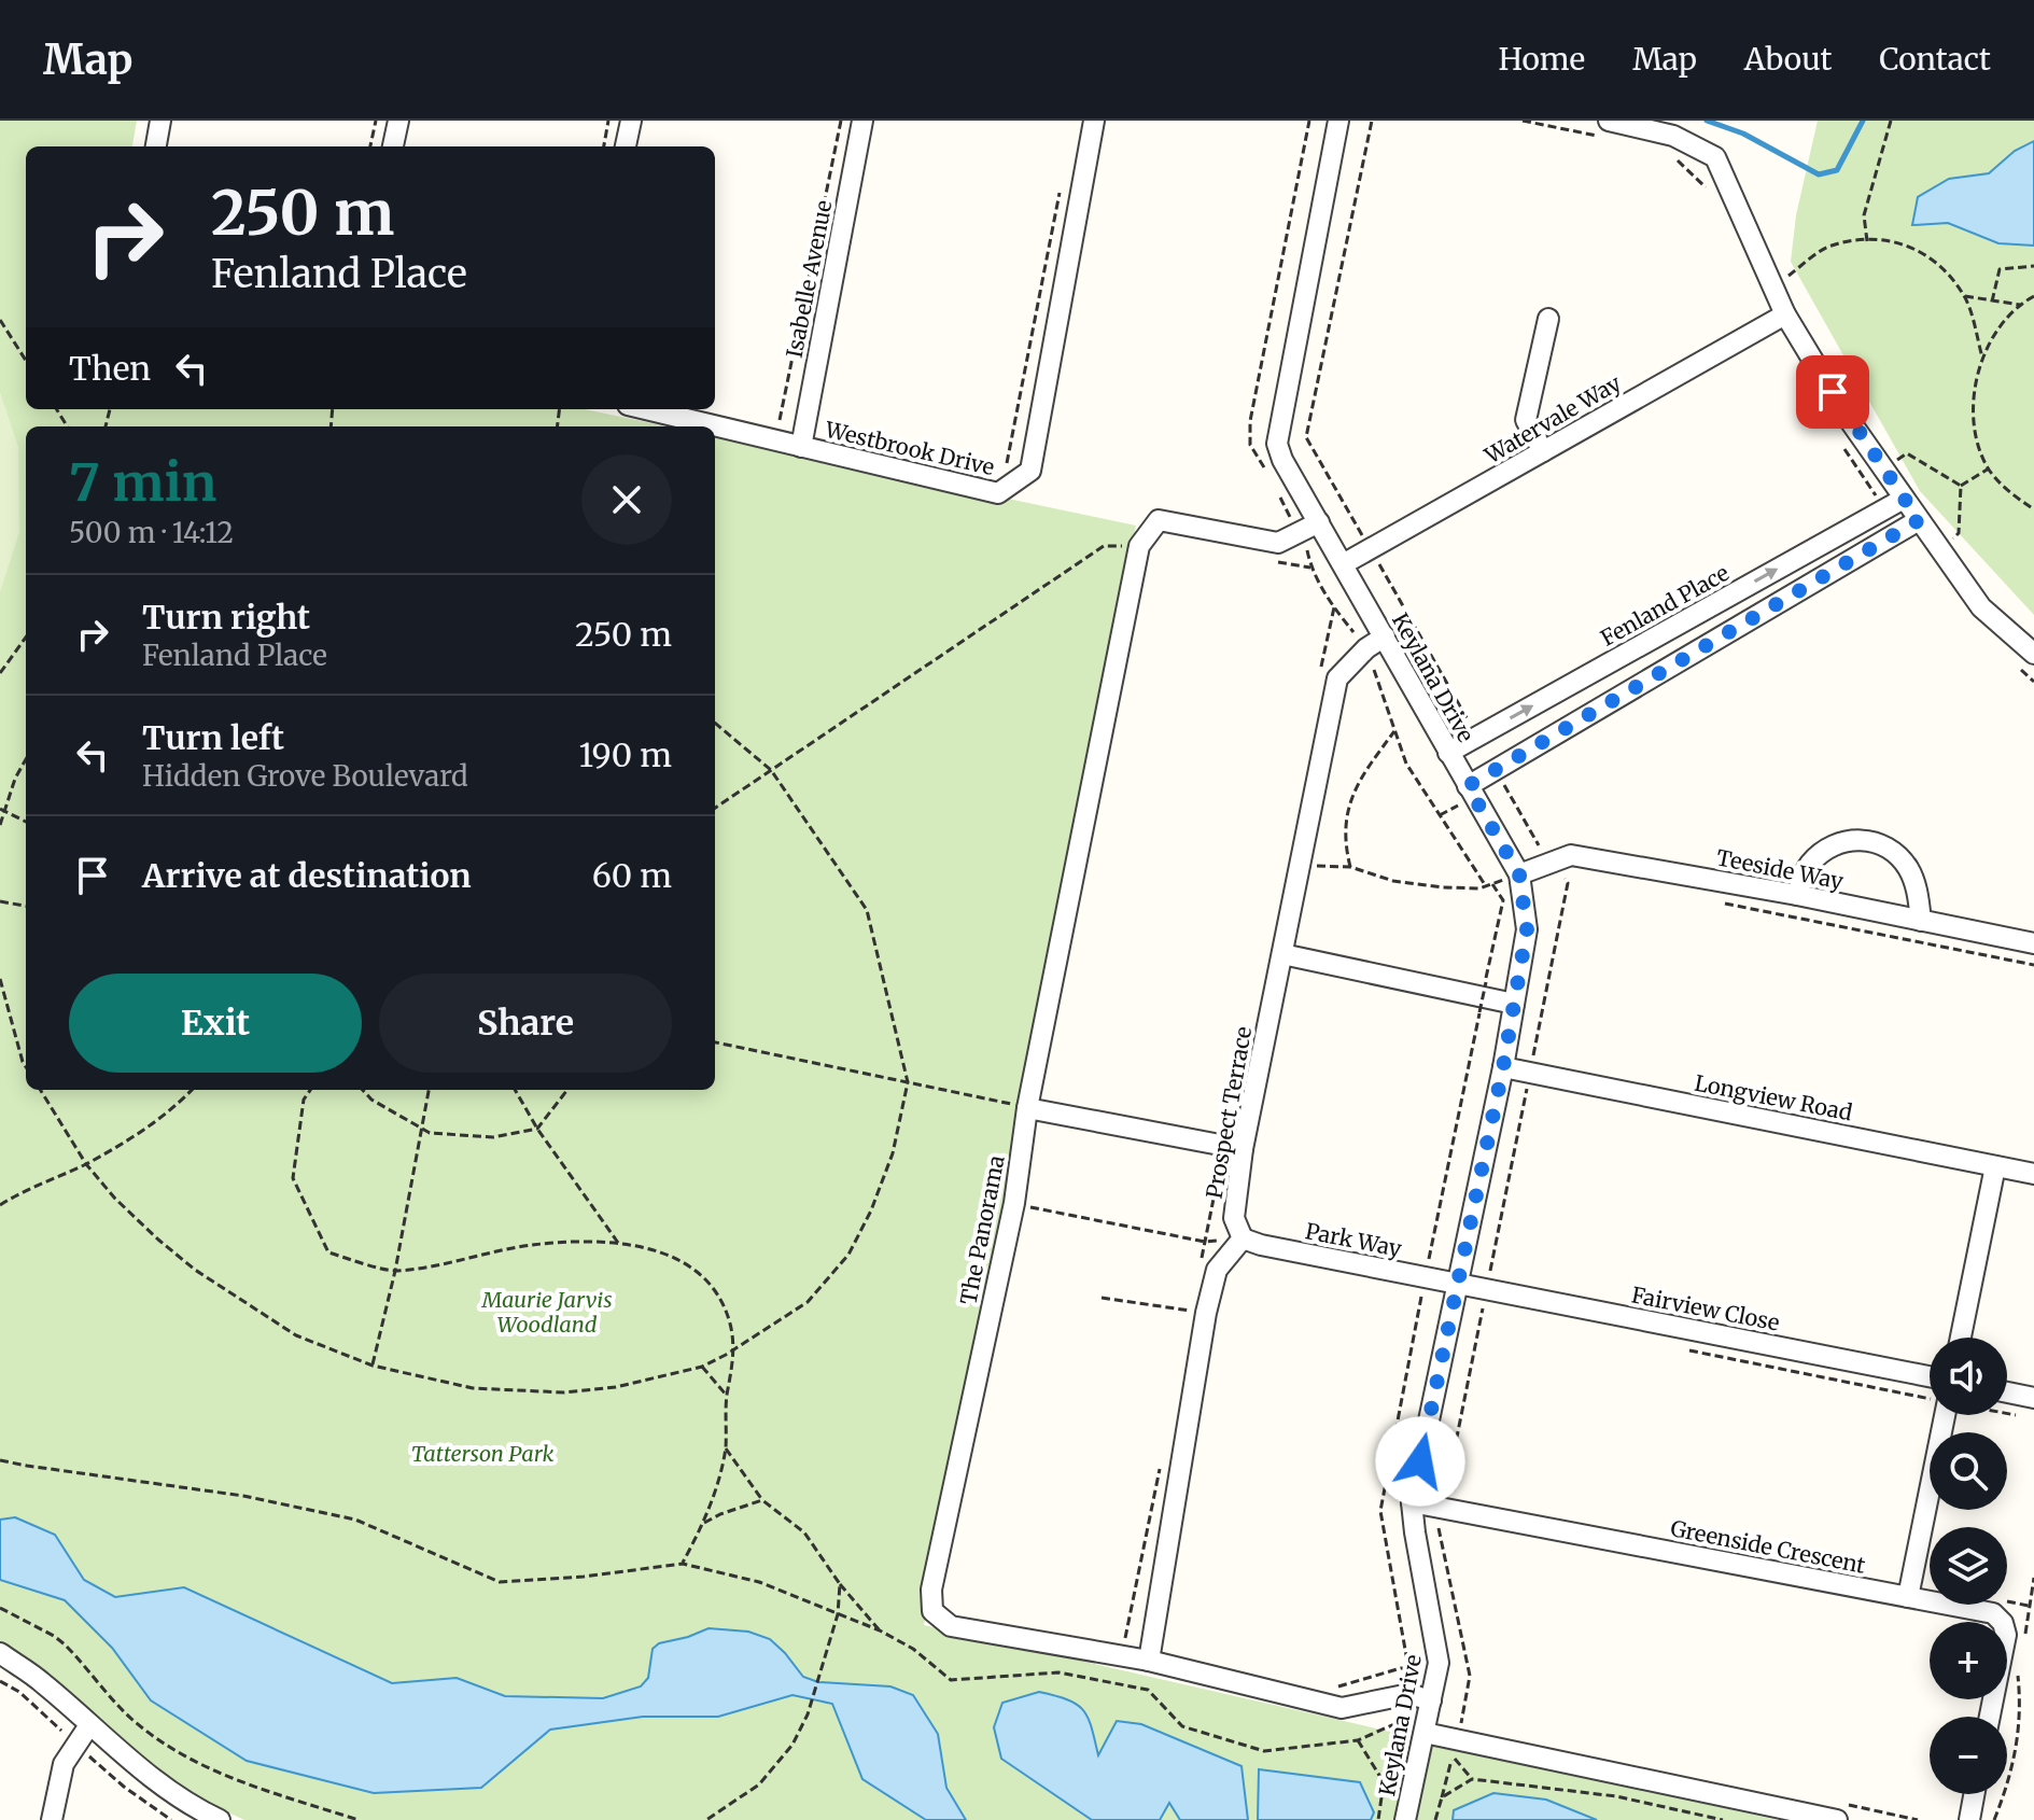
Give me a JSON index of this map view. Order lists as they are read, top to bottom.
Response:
{
  "streets": {
    "street": [
      "Isabelle Avenue",
      "Watervale Way",
      "Westbrook Drive",
      "Fenland Place",
      "Keylana Drive",
      "Teeside Way",
      "Longview Road",
      "Prospect Terrace",
      "The Panorama",
      "Park Way",
      "Fairview Close",
      "Greenside Crescent"
    ]
  },
  "crossings": [
    ["Isabelle Avenue", "Westbrook Drive"],
    ["Watervale Way", "Keylana Drive"],
    ["Fenland Place", "Keylana Drive"],
    ["Keylana Drive", "Teeside Way"],
    ["Keylana Drive", "Longview Road"],
    ["Keylana Drive", "Prospect Terrace"],
    ["Keylana Drive", "The Panorama"],
    ["Keylana Drive", "Park Way"],
    ["Keylana Drive", "Fairview Close"],
    ["Keylana Drive", "Greenside Crescent"],
    ["Prospect Terrace", "Park Way"],
    ["Park Way", "Fairview Close"]
  ],
  "parks": ["Maurie Jarvis Woodland", "Tatterson Park"],
  "page": {
    "header": "Map",
    "nav": [
      "Home",
      "Map",
      "About",
      "Contact"
    ],
    "turn": ["250 m", "Fenland Place"],
    "then": "Then",
    "heading": ["7 min", "500 m · 14:12"],
    "list": [
      {
        "name": "Turn right",
        "note": "Fenland Place",
        "value": "250 m"
      },
      {
        "name": "Turn left",
        "note": "Hidden Grove Boulevard",
        "value": "190 m"
      },
      {
        "name": "Arrive at destination",
        "value": "60 m"
      }
    ],
    "buttons": ["Exit", "Share"],
    "map_buttons": ["+", "−"]
  }
}
